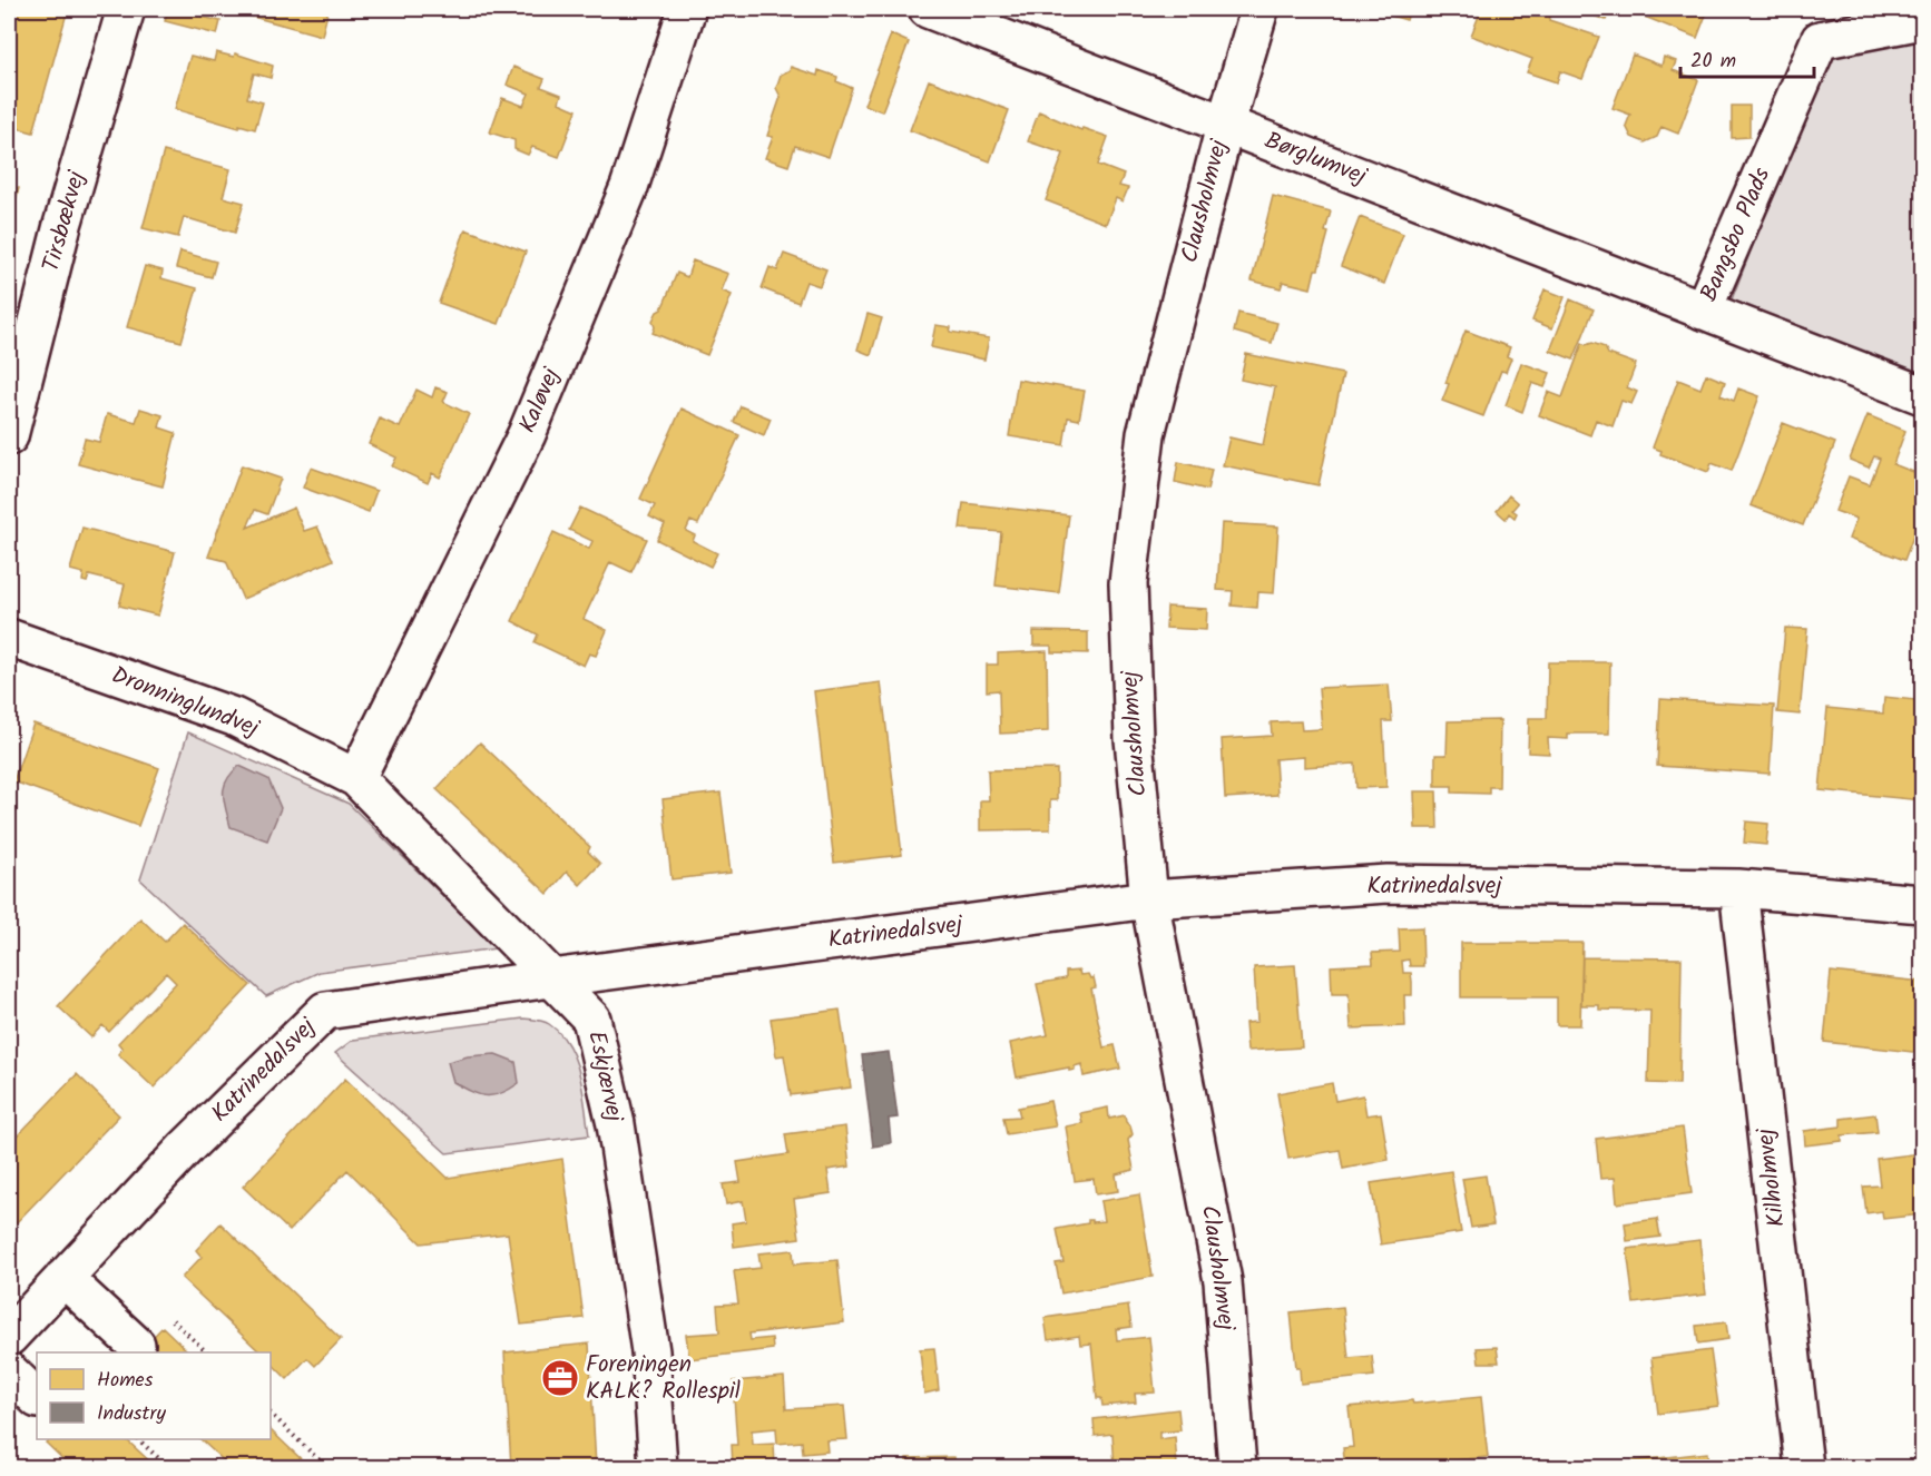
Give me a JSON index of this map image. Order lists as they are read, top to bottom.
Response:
{
  "streets": {
    "street": [
      "Børglumvej",
      "Clausholmvej",
      "Tirsbækvej",
      "Bangsbo Plads",
      "Kaløvej",
      "Dronninglundvej",
      "Katrinedalsvej",
      "Eskjærvej",
      "Kilholmvej"
    ]
  },
  "crossings": [
    ["Børglumvej", "Clausholmvej"],
    ["Børglumvej", "Bangsbo Plads"],
    ["Clausholmvej", "Katrinedalsvej"],
    ["Kaløvej", "Dronninglundvej"],
    ["Kaløvej", "Eskjærvej"],
    ["Dronninglundvej", "Eskjærvej"],
    ["Katrinedalsvej", "Eskjærvej"],
    ["Katrinedalsvej", "Kilholmvej"]
  ],
  "places": {
    "office": ["Foreningen KALK? Rollespil"]
  },
  "legend": ["Homes", "Industry"],
  "scale_bar": "20 m"
}
